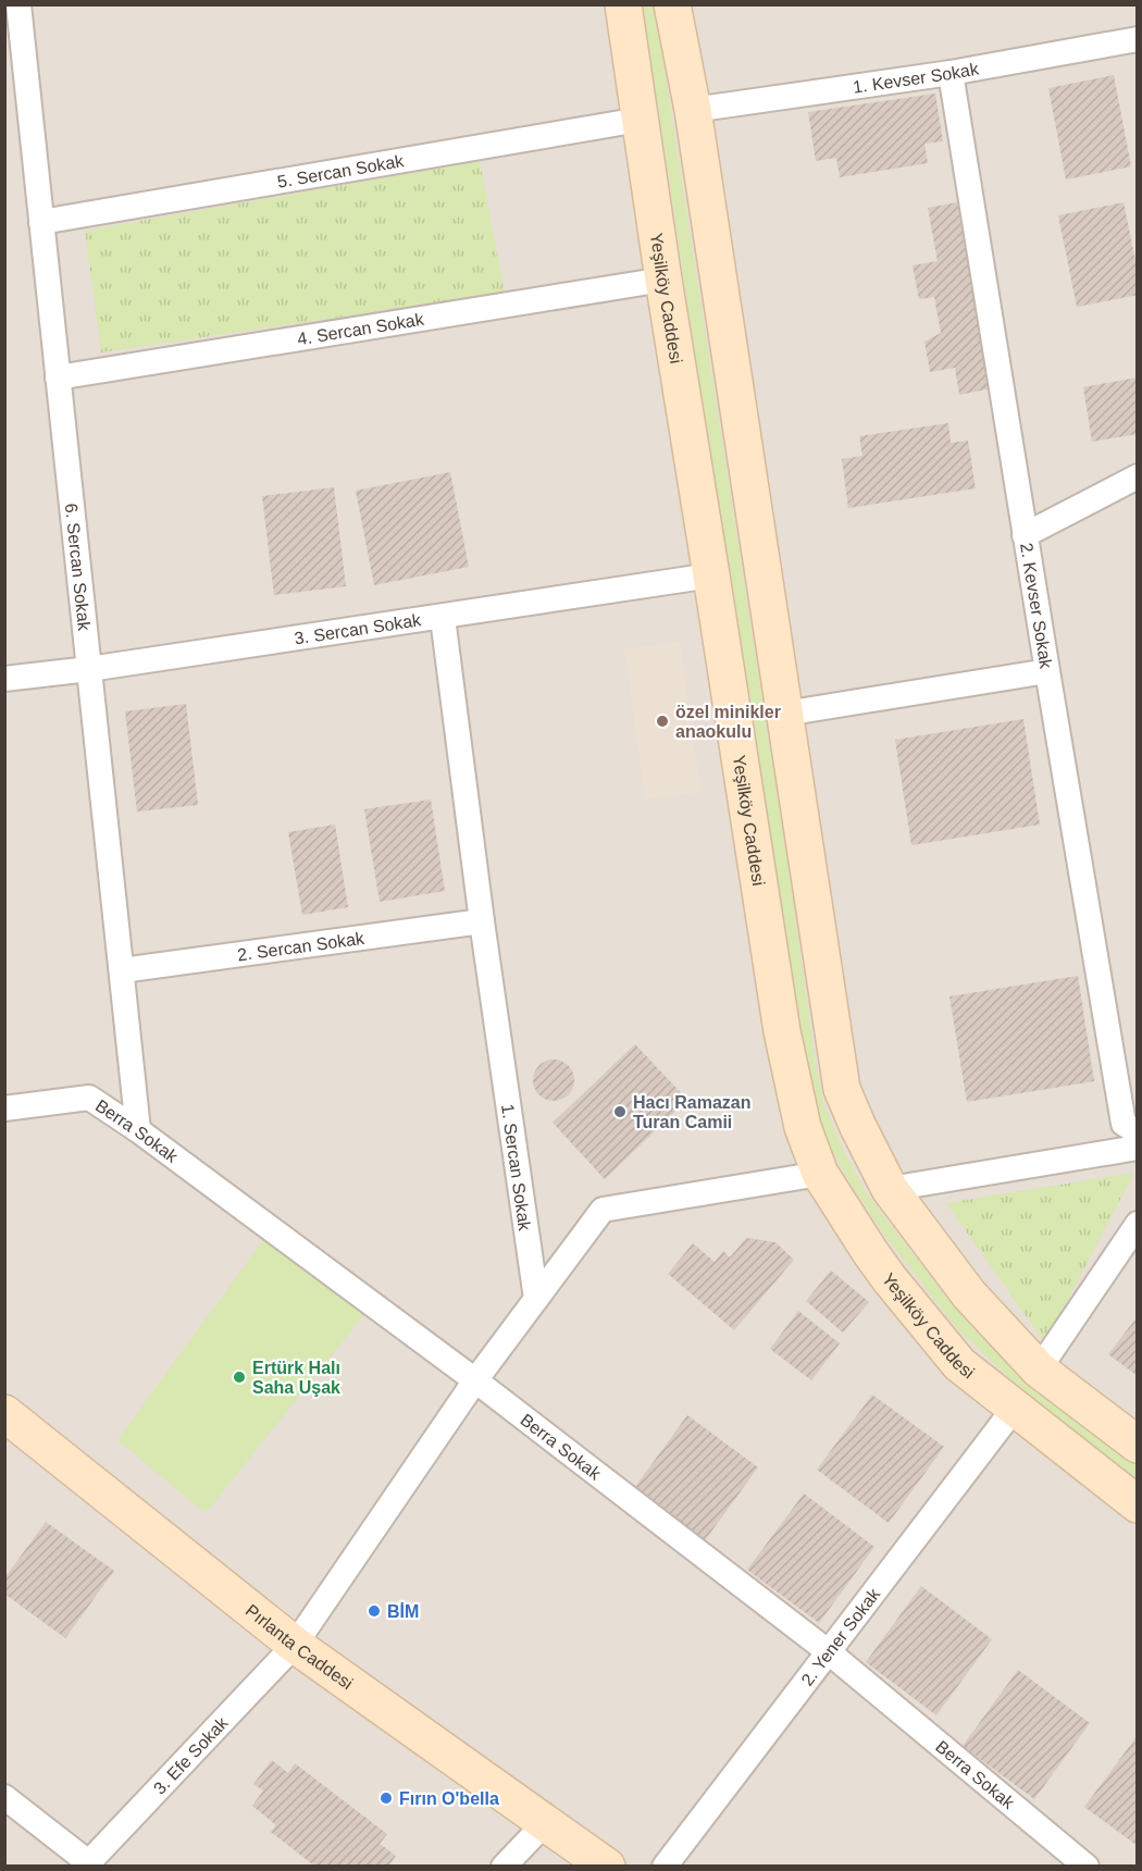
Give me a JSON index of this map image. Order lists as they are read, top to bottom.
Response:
{
  "streets": {
    "street": [
      "1. Kevser Sokak",
      "5. Sercan Sokak",
      "Yeşilköy Caddesi",
      "4. Sercan Sokak",
      "6. Sercan Sokak",
      "2. Kevser Sokak",
      "3. Sercan Sokak",
      "2. Sercan Sokak",
      "Berra Sokak",
      "1. Sercan Sokak",
      "2. Yener Sokak",
      "Pırlanta Caddesi",
      "3. Efe Sokak"
    ]
  },
  "crossings": [
    ["1. Kevser Sokak", "2. Kevser Sokak"],
    ["5. Sercan Sokak", "Yeşilköy Caddesi"],
    ["5. Sercan Sokak", "6. Sercan Sokak"],
    ["Yeşilköy Caddesi", "4. Sercan Sokak"],
    ["Yeşilköy Caddesi", "3. Sercan Sokak"],
    ["Yeşilköy Caddesi", "2. Yener Sokak"],
    ["4. Sercan Sokak", "6. Sercan Sokak"],
    ["6. Sercan Sokak", "3. Sercan Sokak"],
    ["6. Sercan Sokak", "2. Sercan Sokak"],
    ["6. Sercan Sokak", "Berra Sokak"],
    ["3. Sercan Sokak", "1. Sercan Sokak"],
    ["2. Sercan Sokak", "1. Sercan Sokak"],
    ["Berra Sokak", "2. Yener Sokak"],
    ["Pırlanta Caddesi", "3. Efe Sokak"]
  ],
  "places": [
    "özel minikler anaokulu",
    "Hacı Ramazan Turan Camii",
    "Ertürk Halı Saha Uşak",
    "BİM",
    "Fırın O'bella"
  ]
}
